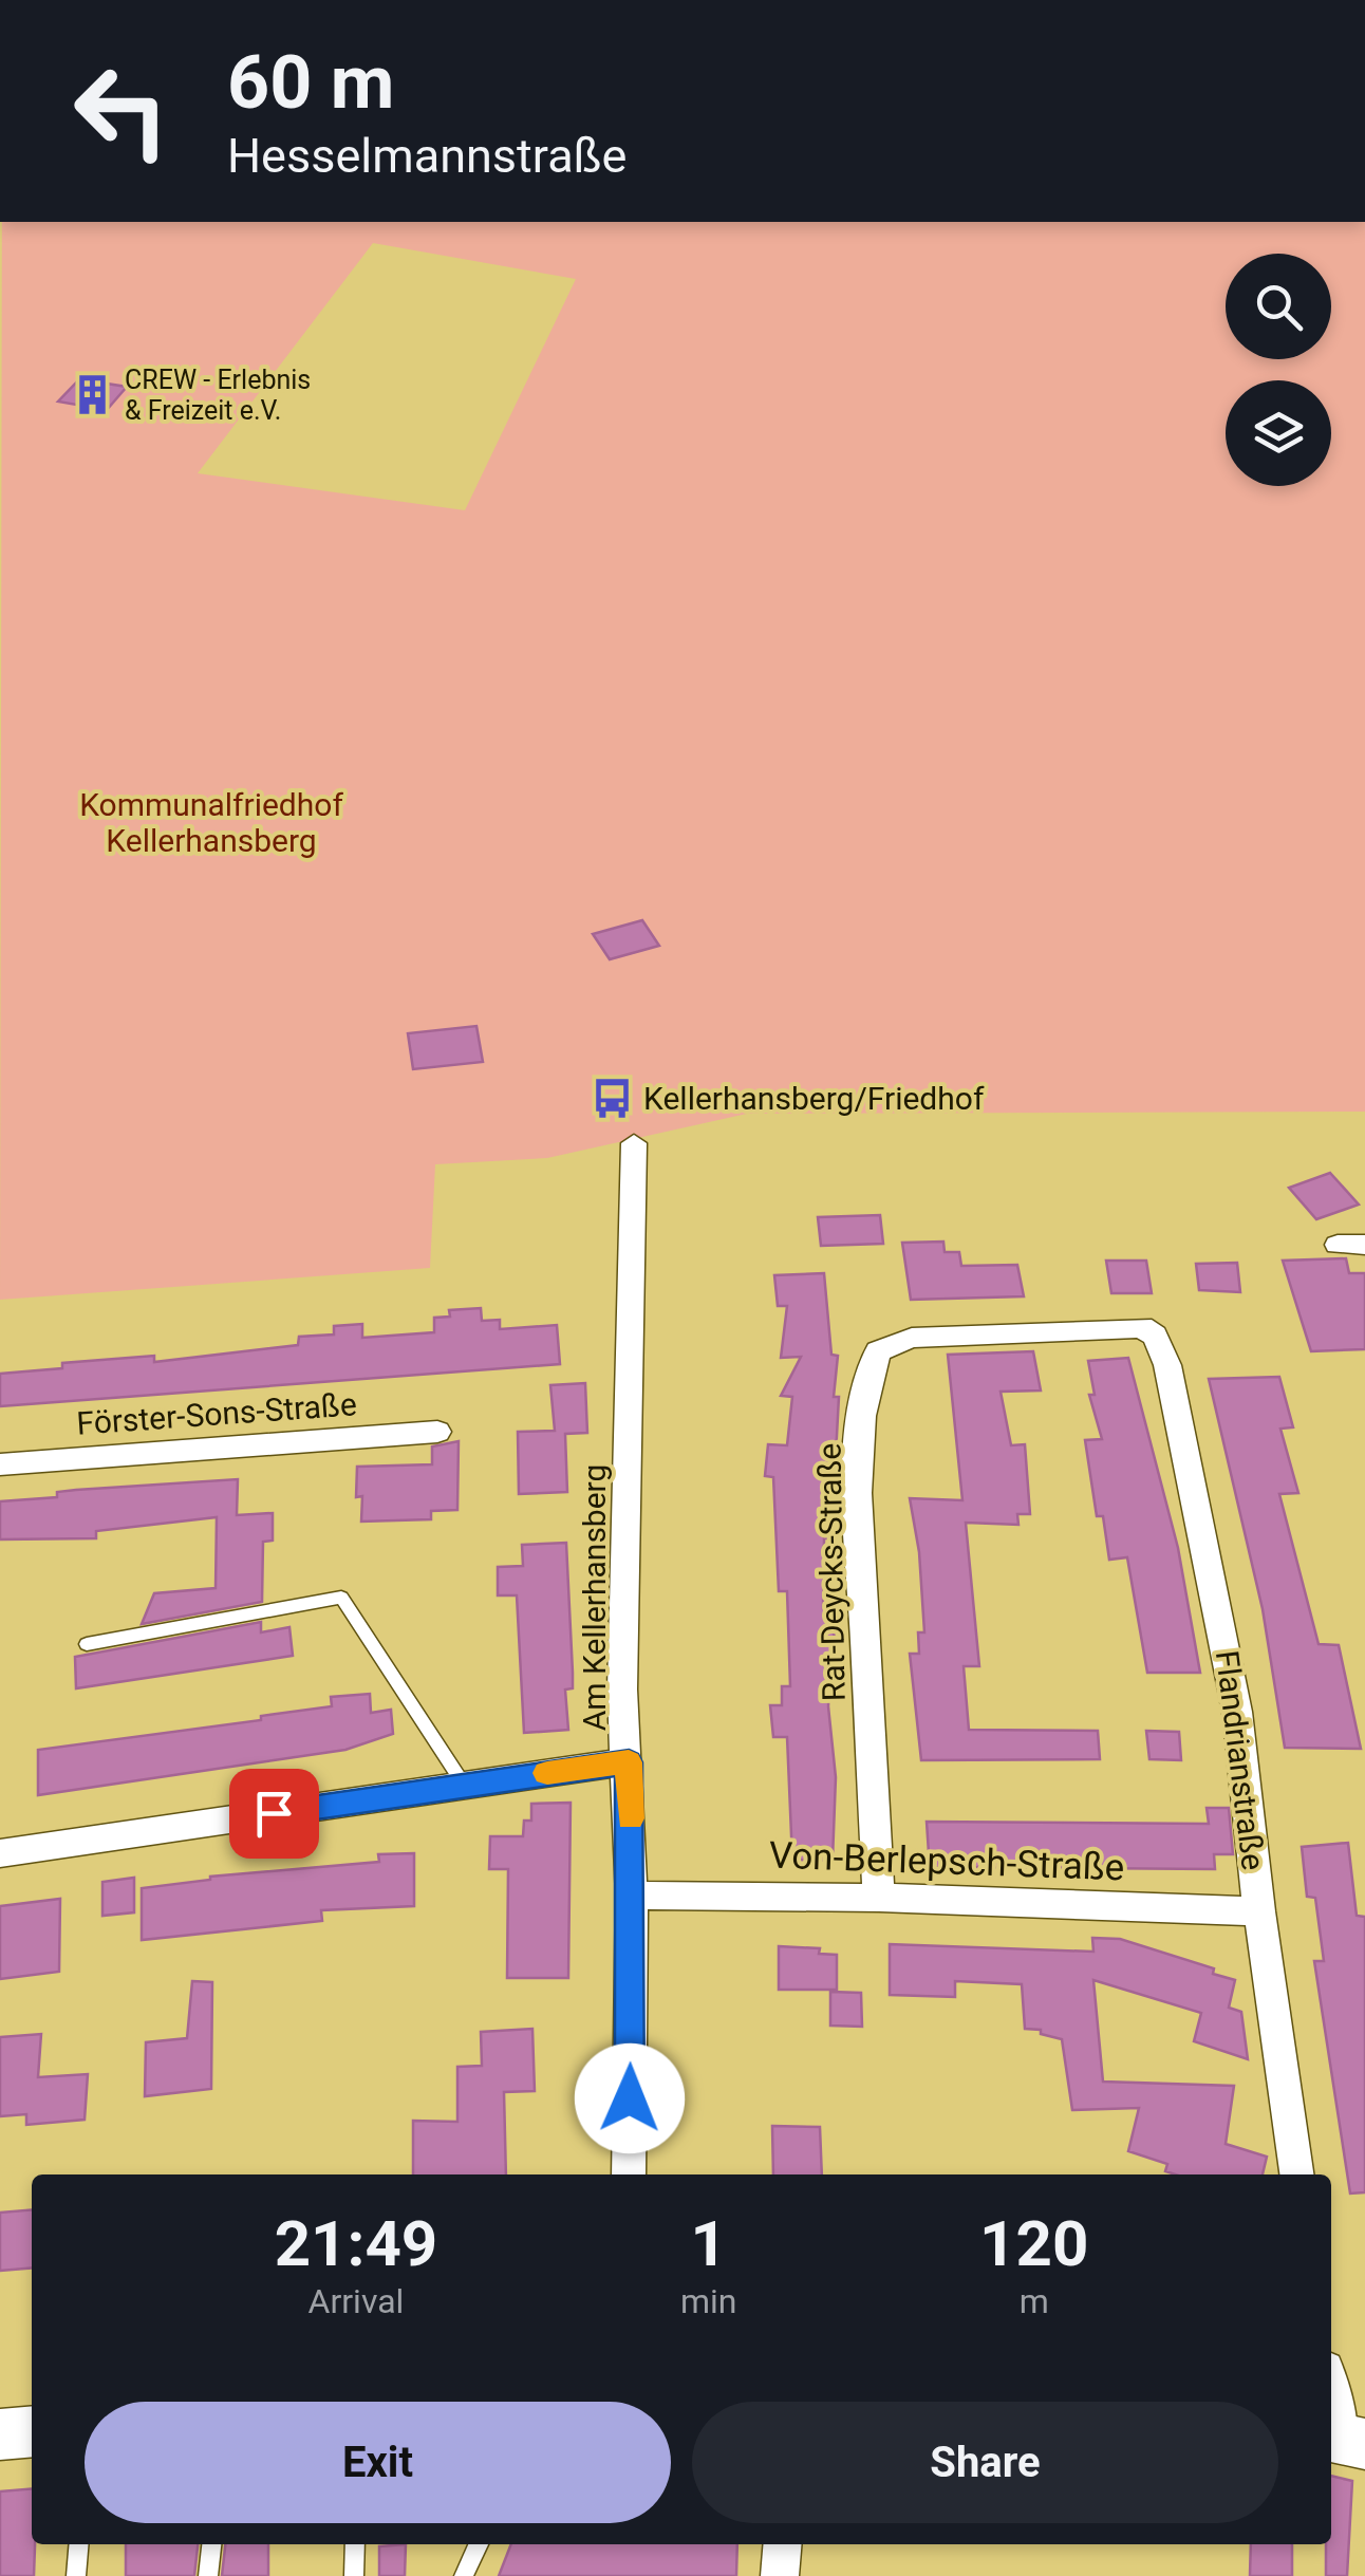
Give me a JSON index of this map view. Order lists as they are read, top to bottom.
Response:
{
  "streets": {
    "street": [
      "Förster-Sons-Straße",
      "Rat-Deycks-Straße",
      "Am Kellerhansberg",
      "Flandrianstraße",
      "Von-Berlepsch-Straße"
    ]
  },
  "crossings": [
    ["Rat-Deycks-Straße", "Flandrianstraße"],
    ["Rat-Deycks-Straße", "Von-Berlepsch-Straße"],
    ["Am Kellerhansberg", "Von-Berlepsch-Straße"],
    ["Flandrianstraße", "Von-Berlepsch-Straße"]
  ],
  "parks": ["Kommunalfriedhof Kellerhansberg"],
  "places": {
    "building": ["CREW - Erlebnis & Freizeit e.V."],
    "bus stop": ["Kellerhansberg/Friedhof"]
  },
  "page": {
    "turn": ["60 m", "Hesselmannstraße"],
    "eta": [
      "21:49",
      "Arrival",
      "1",
      "min",
      "120",
      "m"
    ],
    "buttons": ["Exit", "Share"]
  }
}
